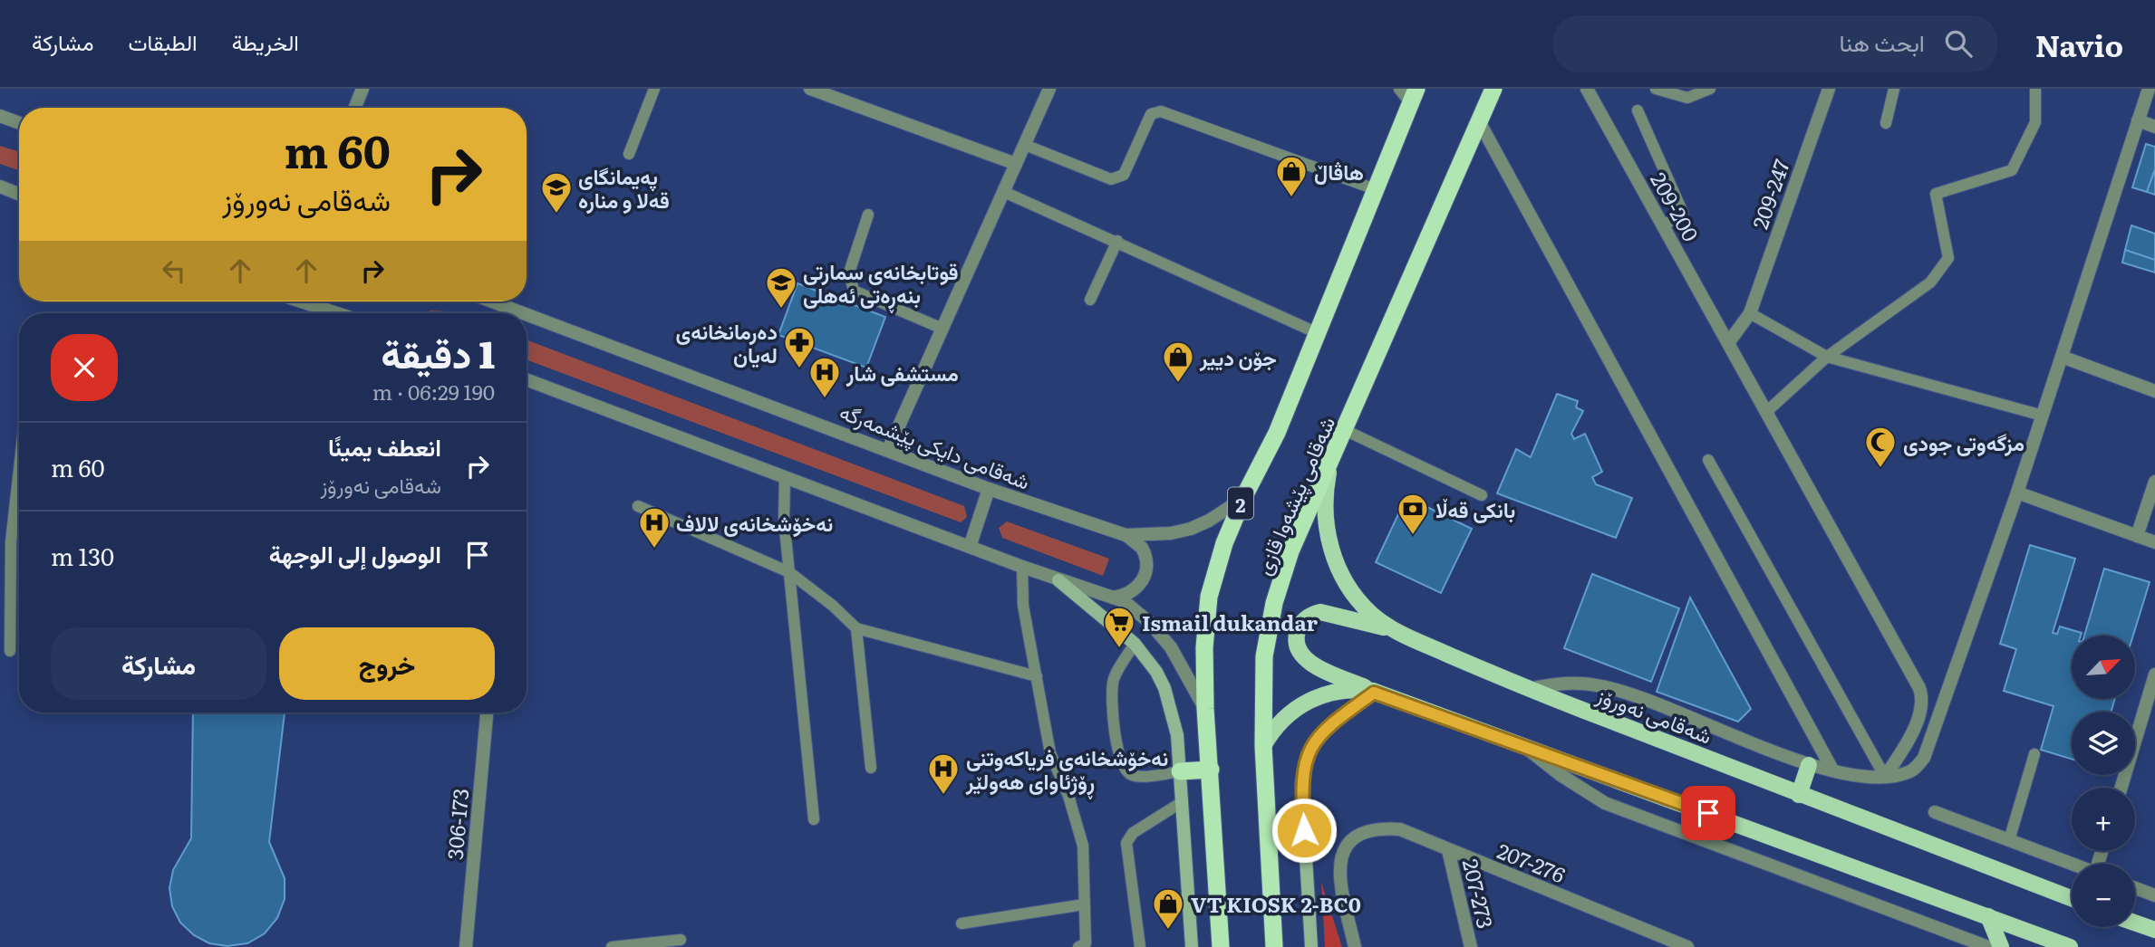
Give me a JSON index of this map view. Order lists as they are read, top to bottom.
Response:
{
  "streets": {
    "highway": ["شەقامی پێشەوا قازی", "2"],
    "main road": ["شەقامی نەورۆز"],
    "street": [
      "209-247",
      "209-200",
      "شەقامی دایکی پێشمەرگە",
      "306-173",
      "207-276",
      "207-273"
    ]
  },
  "crossings": [
    ["209-247", "209-200"],
    ["شەقامی دایکی پێشمەرگە", "شەقامی پێشەوا قازی"],
    ["شەقامی پێشەوا قازی", "شەقامی نەورۆز"],
    ["207-276", "207-273"]
  ],
  "places": {
    "shop": ["هاڤاڵ", "جۆن دییر", "VT KIOSK 2-BC0"],
    "school or university": ["پەیمانگای قەلا و منارە", "قوتابخانەی سمارتی بنەڕەتی ئەهلی"],
    "pharmacy": ["دەرمانخانەی لەیان"],
    "hospital": ["مستشفى شار", "نەخۆشخانەی لالاف", "نەخۆشخانەی فریاکەوتنی ڕۆژئاوای هەولێر"],
    "mosque": ["مزگەوتی جودی"],
    "bank": ["بانکی قەڵا"],
    "supermarket": ["Ismail dukandar"]
  },
  "north": "top right",
  "page": {
    "header": "Navio",
    "search": "ابحث هنا",
    "nav": ["الخريطة", "الطبقات", "مشاركة"],
    "turn": ["60 m", "شەقامی نەورۆز"],
    "heading": ["1 دقيقة", "190 m · 06:29"],
    "list": [
      {
        "name": "انعطف يمينًا",
        "note": "شەقامی نەورۆز",
        "value": "60 m"
      },
      {
        "name": "الوصول إلى الوجهة",
        "value": "130 m"
      }
    ],
    "buttons": ["خروج", "مشاركة"],
    "map_buttons": ["+", "−"]
  }
}
